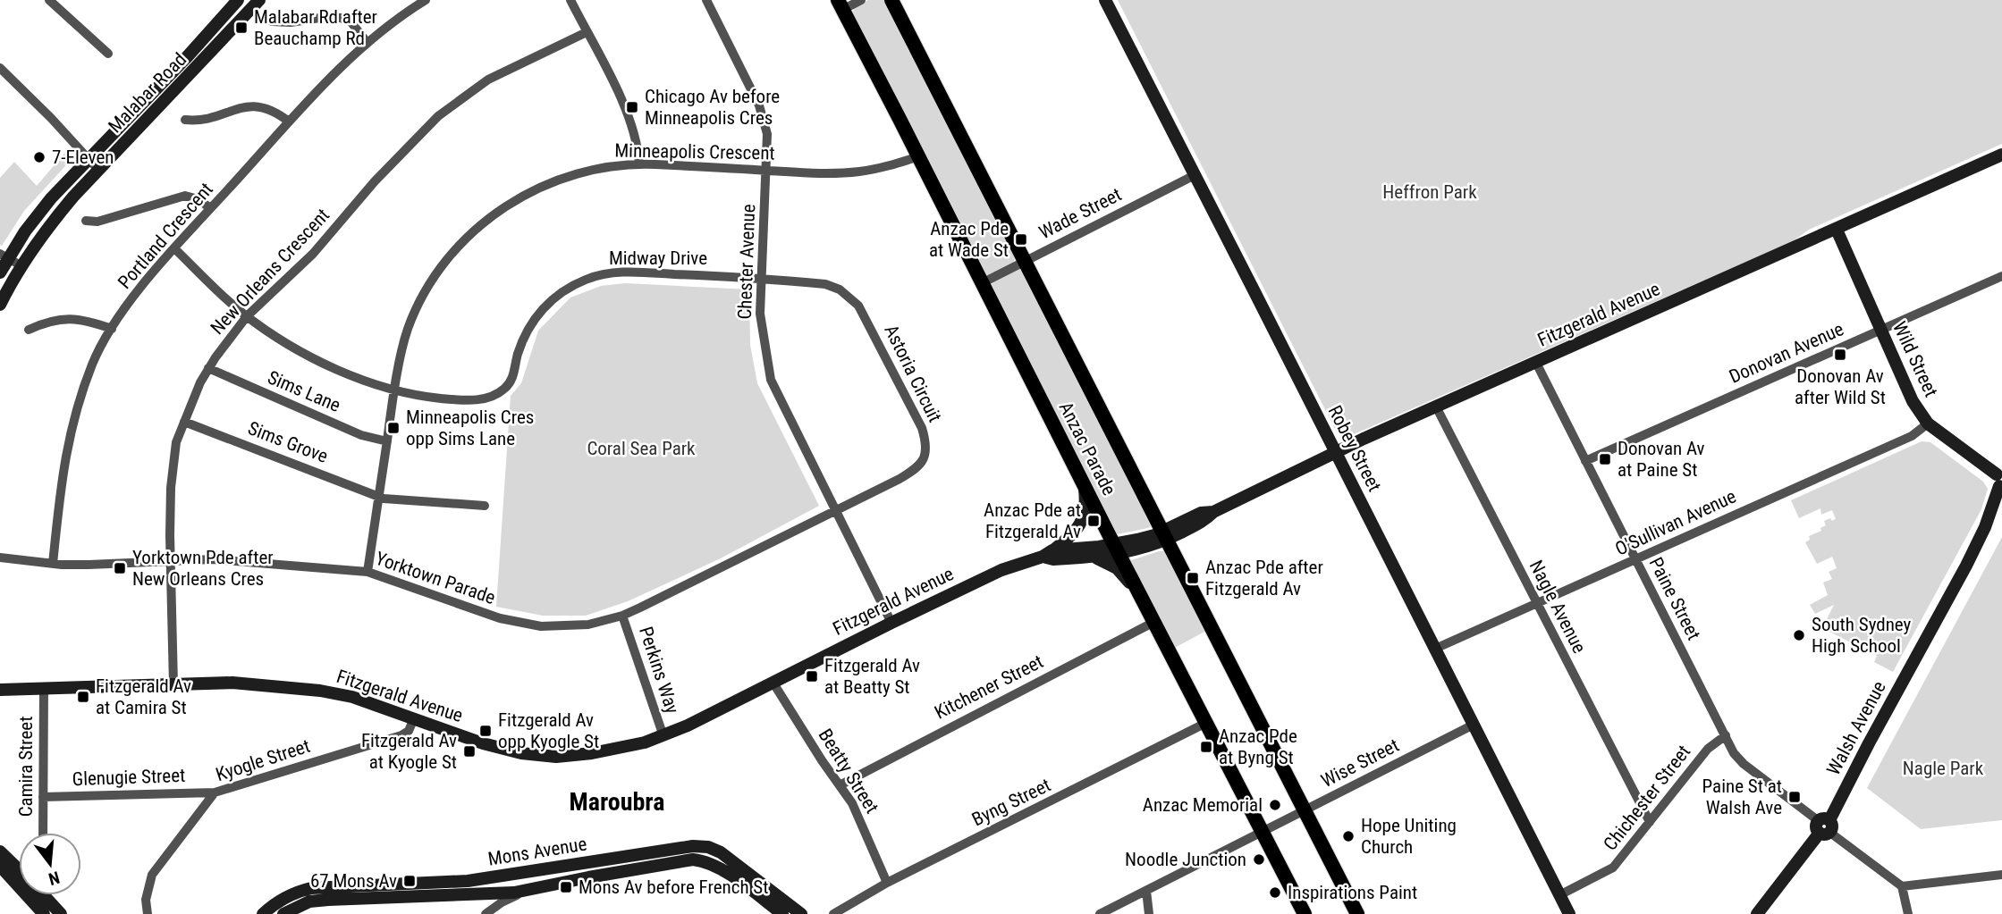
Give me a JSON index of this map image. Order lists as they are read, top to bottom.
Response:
{
  "streets": {
    "main road": ["Anzac Parade"],
    "street": [
      "Malabar Road",
      "Minneapolis Crescent",
      "Wade Street",
      "Portland Crescent",
      "Midway Drive",
      "Chester Avenue",
      "New Orleans Crescent",
      "Fitzgerald Avenue",
      "Donovan Avenue",
      "Wild Street",
      "Astoria Circuit",
      "Sims Lane",
      "Sims Grove",
      "Robey Street",
      "O'Sullivan Avenue",
      "Yorktown Parade",
      "Paine Street",
      "Nagle Avenue",
      "Perkins Way",
      "Kitchener Street",
      "Walsh Avenue",
      "Kyogle Street",
      "Wise Street",
      "Camira Street",
      "Beatty Street",
      "Glenugie Street",
      "Chichester Street",
      "Byng Street",
      "Mons Avenue"
    ]
  },
  "crossings": [
    ["Minneapolis Crescent", "Midway Drive"],
    ["Minneapolis Crescent", "Chester Avenue"],
    ["Minneapolis Crescent", "Sims Lane"],
    ["Minneapolis Crescent", "Sims Grove"],
    ["Minneapolis Crescent", "Anzac Parade"],
    ["Minneapolis Crescent", "Yorktown Parade"],
    ["Wade Street", "Anzac Parade"],
    ["Wade Street", "Robey Street"],
    ["Portland Crescent", "Midway Drive"],
    ["Portland Crescent", "Yorktown Parade"],
    ["Midway Drive", "Chester Avenue"],
    ["Midway Drive", "New Orleans Crescent"],
    ["Midway Drive", "Astoria Circuit"],
    ["Chester Avenue", "Fitzgerald Avenue"],
    ["Chester Avenue", "Astoria Circuit"],
    ["Chester Avenue", "Yorktown Parade"],
    ["New Orleans Crescent", "Fitzgerald Avenue"],
    ["New Orleans Crescent", "Sims Lane"],
    ["New Orleans Crescent", "Sims Grove"],
    ["New Orleans Crescent", "Yorktown Parade"],
    ["Fitzgerald Avenue", "Wild Street"],
    ["Fitzgerald Avenue", "Anzac Parade"],
    ["Fitzgerald Avenue", "Robey Street"],
    ["Fitzgerald Avenue", "Paine Street"],
    ["Fitzgerald Avenue", "Nagle Avenue"],
    ["Fitzgerald Avenue", "Perkins Way"],
    ["Fitzgerald Avenue", "Kyogle Street"],
    ["Fitzgerald Avenue", "Camira Street"],
    ["Fitzgerald Avenue", "Beatty Street"],
    ["Donovan Avenue", "Wild Street"],
    ["Donovan Avenue", "Paine Street"],
    ["Wild Street", "O'Sullivan Avenue"],
    ["Wild Street", "Walsh Avenue"],
    ["Astoria Circuit", "Yorktown Parade"],
    ["Anzac Parade", "Kitchener Street"],
    ["Anzac Parade", "Wise Street"],
    ["Anzac Parade", "Byng Street"],
    ["Robey Street", "O'Sullivan Avenue"],
    ["Robey Street", "Wise Street"],
    ["Robey Street", "Chichester Street"],
    ["O'Sullivan Avenue", "Paine Street"],
    ["O'Sullivan Avenue", "Nagle Avenue"],
    ["Yorktown Parade", "Perkins Way"],
    ["Paine Street", "Walsh Avenue"],
    ["Paine Street", "Chichester Street"],
    ["Nagle Avenue", "Chichester Street"],
    ["Kitchener Street", "Beatty Street"],
    ["Kyogle Street", "Glenugie Street"],
    ["Camira Street", "Glenugie Street"],
    ["Beatty Street", "Byng Street"]
  ],
  "districts": ["Maroubra"],
  "parks": ["Heffron Park", "Coral Sea Park", "Nagle Park"],
  "places": {
    "transit": [
      "Malabar Rd after Beauchamp Rd",
      "Chicago Av before Minneapolis Cres",
      "Anzac Pde at Wade St",
      "Donovan Av after Wild St",
      "Minneapolis Cres opp Sims Lane",
      "Donovan Av at Paine St",
      "Anzac Pde at Fitzgerald Av",
      "Yorktown Pde after New Orleans Cres",
      "Anzac Pde after Fitzgerald Av",
      "Fitzgerald Av at Beatty St",
      "Fitzgerald Av at Camira St",
      "Fitzgerald Av opp Kyogle St",
      "Anzac Pde at Byng St",
      "Fitzgerald Av at Kyogle St",
      "Paine St at Walsh Ave",
      "67 Mons Av",
      "Mons Av before French St"
    ],
    "other": [
      "7-Eleven",
      "South Sydney High School",
      "Anzac Memorial",
      "Hope Uniting Church",
      "Noodle Junction",
      "Inspirations Paint"
    ]
  },
  "north": "bottom"
}
